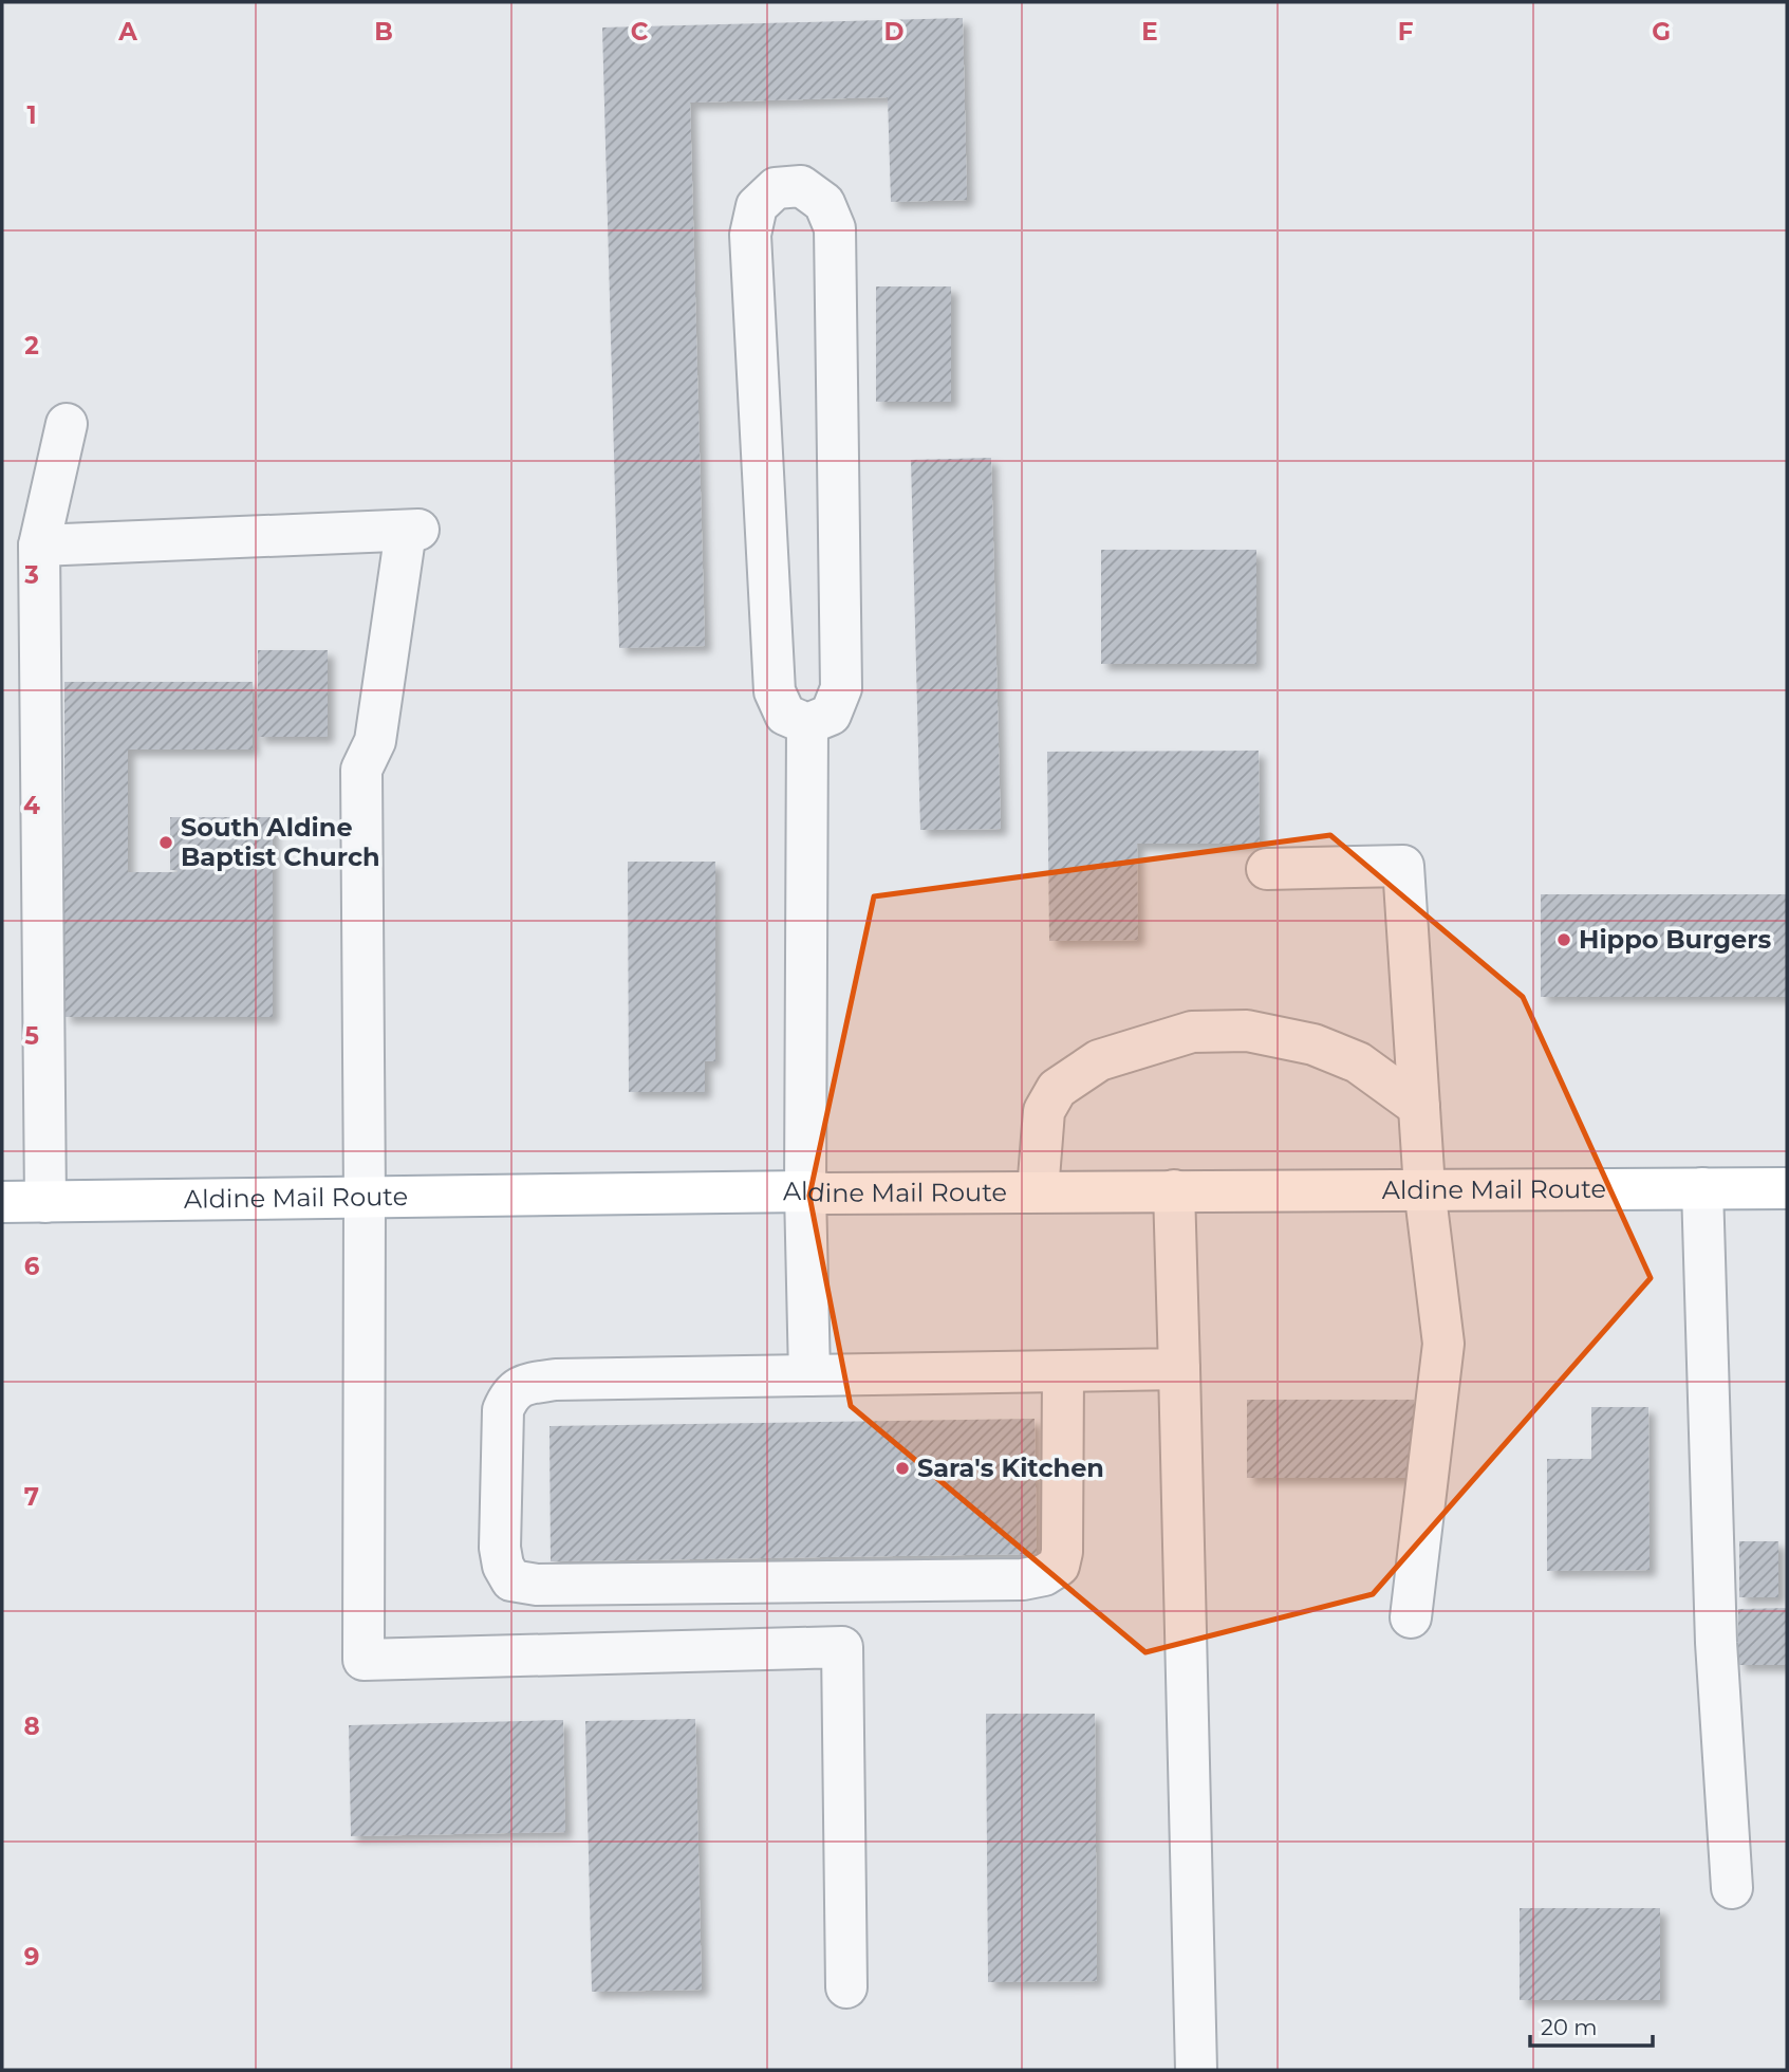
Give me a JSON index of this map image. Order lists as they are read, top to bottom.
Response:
{
  "streets": {
    "main road": ["Aldine Mail Route"]
  },
  "places": ["South Aldine Baptist Church", "Hippo Burgers", "Sara's Kitchen"],
  "scale_bar": "20 m",
  "grid": {
    "columns": [
      "A",
      "B",
      "C",
      "D",
      "E",
      "F",
      "G"
    ],
    "rows": [
      "1",
      "2",
      "3",
      "4",
      "5",
      "6",
      "7",
      "8",
      "9"
    ]
  }
}
